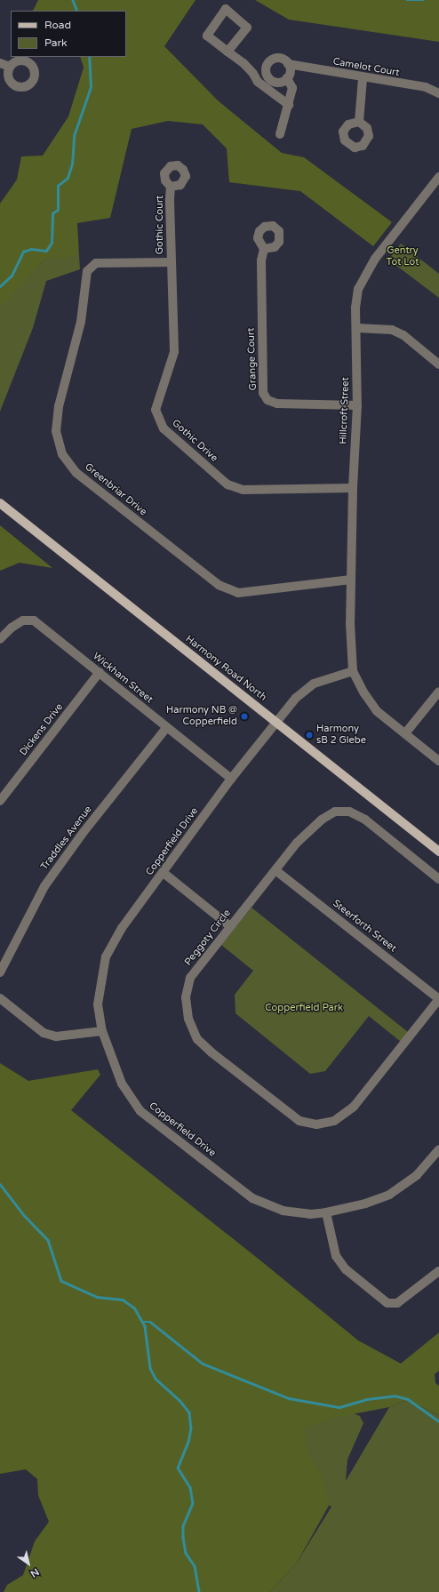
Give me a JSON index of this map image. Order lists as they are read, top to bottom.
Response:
{
  "streets": {
    "main road": ["Harmony Road North"],
    "street": [
      "Camelot Court",
      "Gothic Court",
      "Grange Court",
      "Hillcroft Street",
      "Gothic Drive",
      "Greenbriar Drive",
      "Wickham Street",
      "Dickens Drive",
      "Traddles Avenue",
      "Copperfield Drive",
      "Steerforth Street",
      "Peggoty Circle"
    ]
  },
  "crossings": [
    ["Gothic Court", "Gothic Drive"],
    ["Gothic Court", "Greenbriar Drive"],
    ["Grange Court", "Hillcroft Street"],
    ["Hillcroft Street", "Gothic Drive"],
    ["Hillcroft Street", "Greenbriar Drive"],
    ["Hillcroft Street", "Copperfield Drive"],
    ["Gothic Drive", "Greenbriar Drive"],
    ["Harmony Road North", "Copperfield Drive"],
    ["Wickham Street", "Dickens Drive"],
    ["Wickham Street", "Traddles Avenue"],
    ["Wickham Street", "Copperfield Drive"],
    ["Steerforth Street", "Peggoty Circle"]
  ],
  "parks": ["Gentry Tot Lot", "Copperfield Park"],
  "places": ["Harmony NB @ Copperfield", "Harmony sB 2 Glebe"],
  "legend": ["Road", "Park"],
  "north": "bottom right"
}
